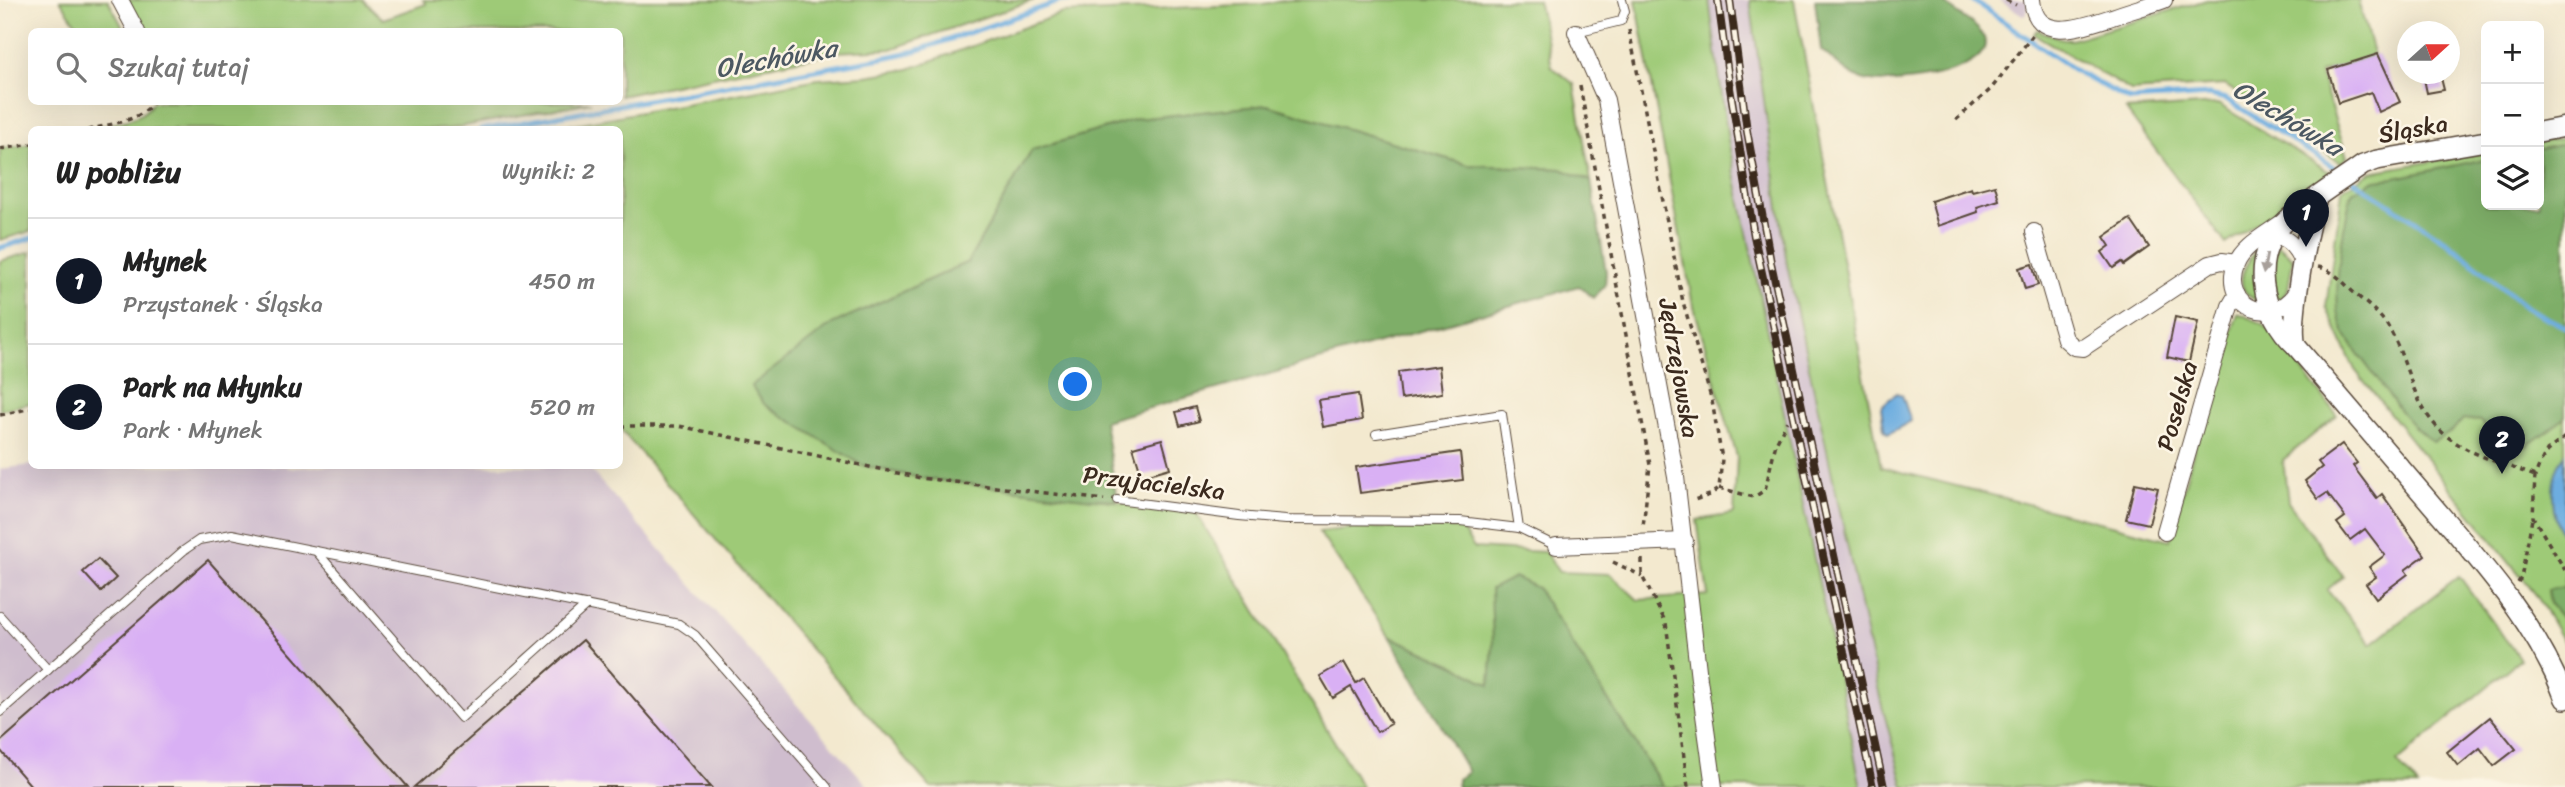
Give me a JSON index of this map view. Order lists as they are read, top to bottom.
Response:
{
  "streets": {
    "street": [
      "Śląska",
      "Jędrzejowska",
      "Poselska",
      "Przyjacielska"
    ]
  },
  "crossings": [
    ["Jędrzejowska", "Przyjacielska"]
  ],
  "water": ["Olechówka"],
  "north": "right",
  "page": {
    "map_buttons": ["+", "−"],
    "search": "Szukaj tutaj",
    "heading": ["W pobliżu", "Wyniki: 2"],
    "pins": ["1", "2"],
    "list": [
      {
        "mark": "1",
        "name": "Młynek",
        "note": "Przystanek · Śląska",
        "value": "450 m"
      },
      {
        "mark": "2",
        "name": "Park na Młynku",
        "note": "Park · Młynek",
        "value": "520 m"
      }
    ]
  }
}
